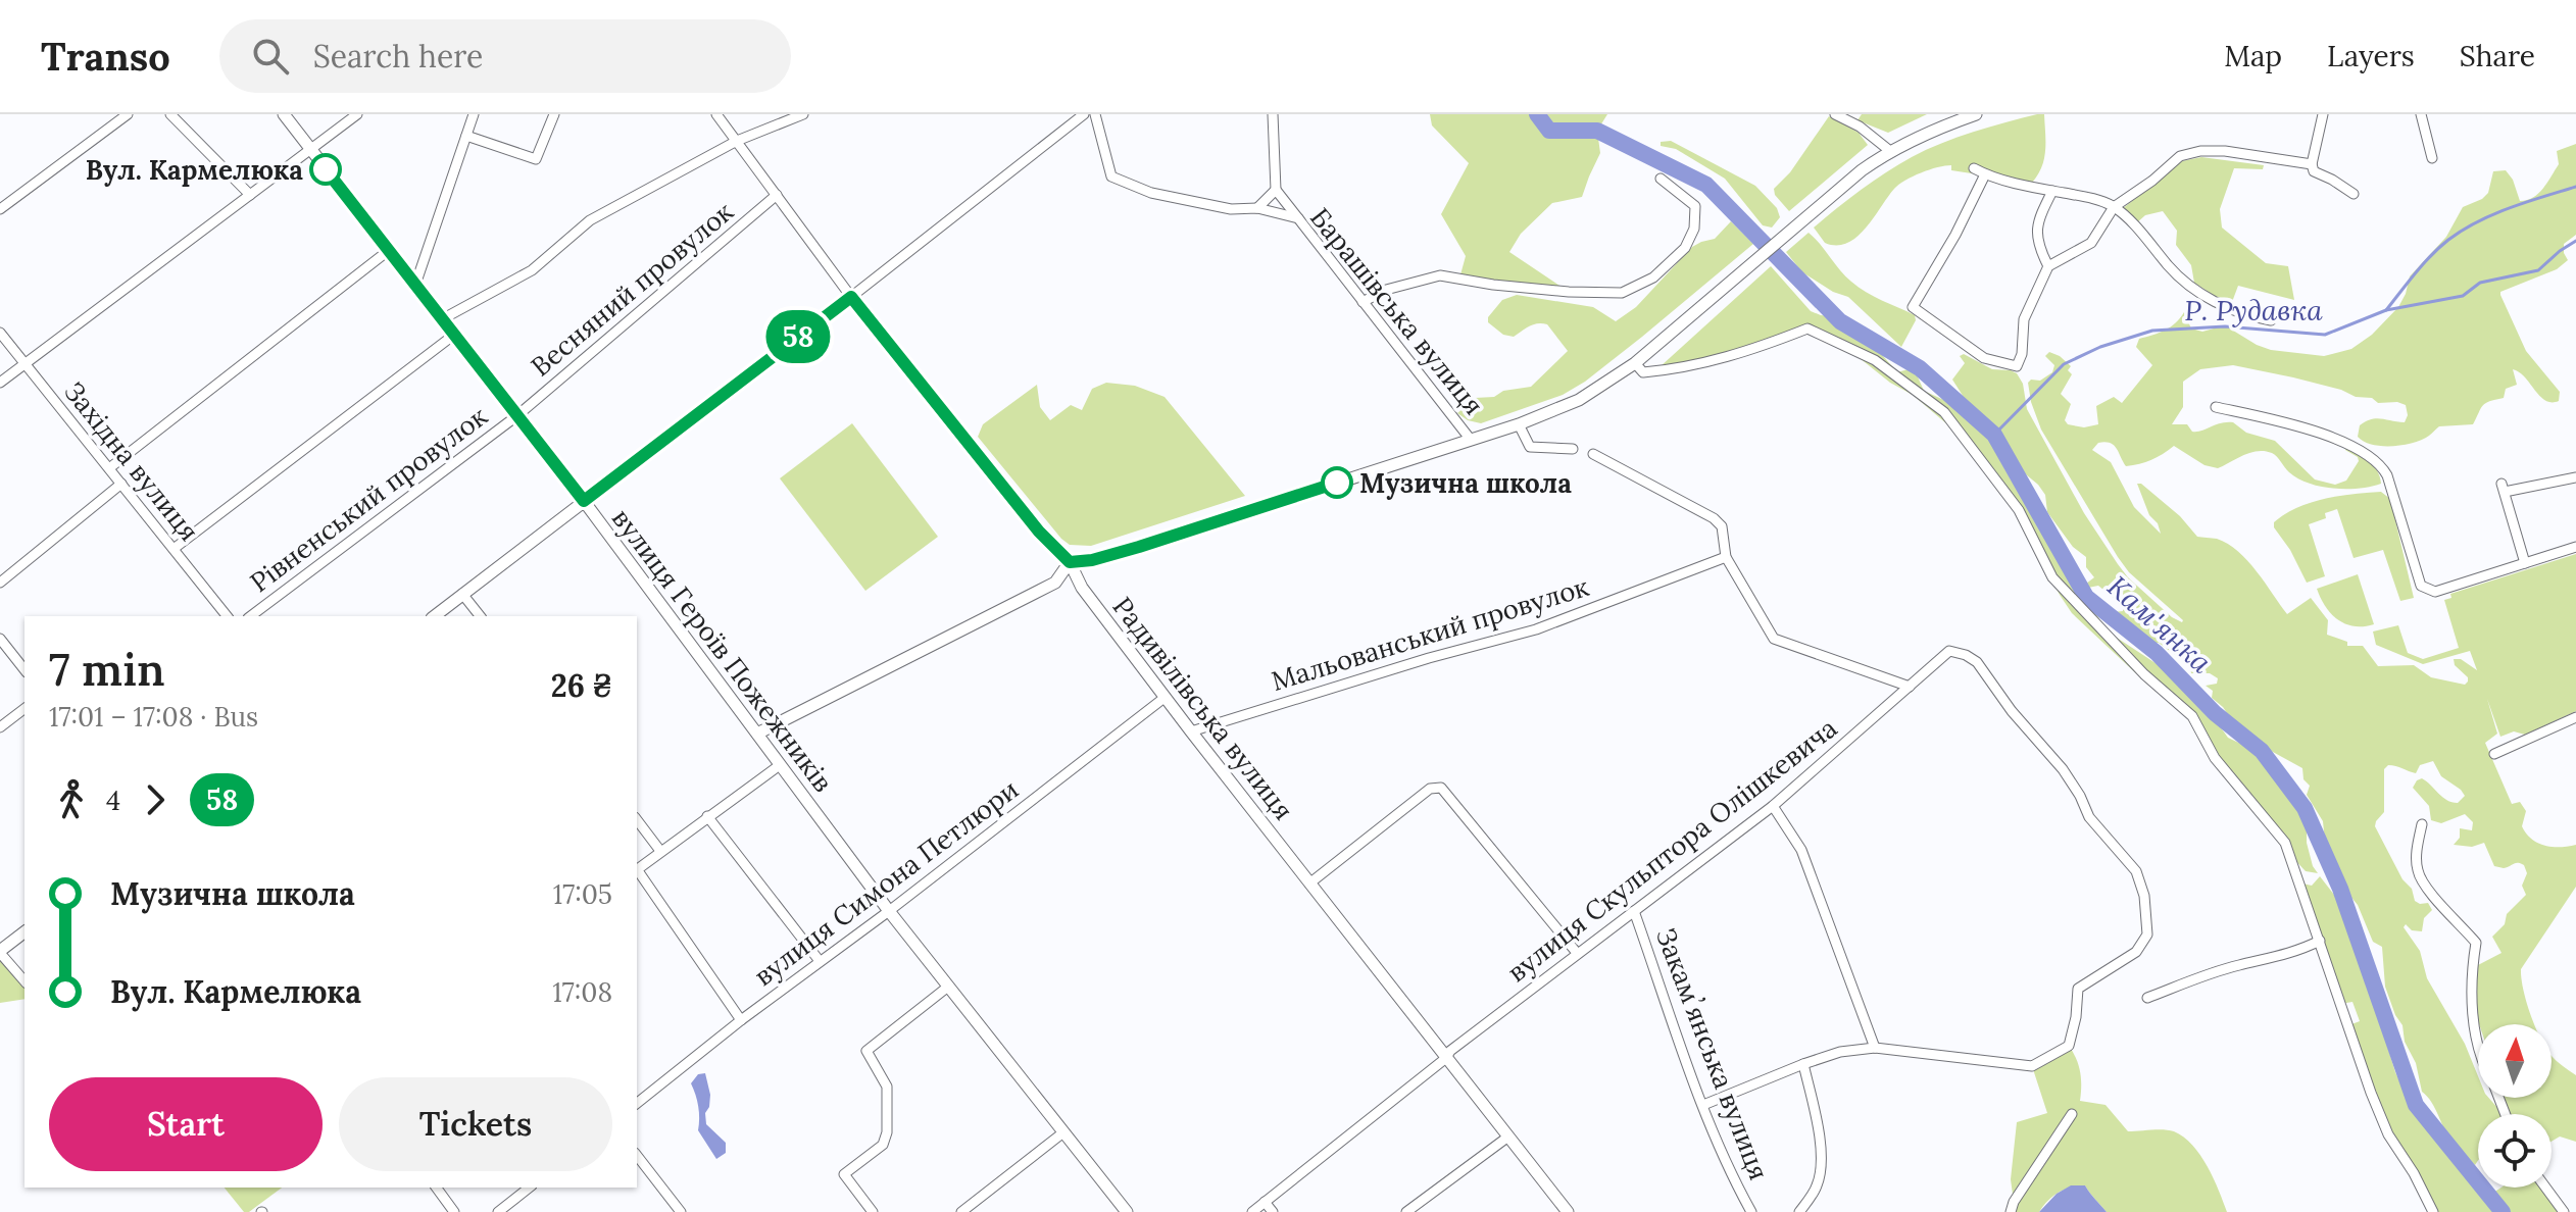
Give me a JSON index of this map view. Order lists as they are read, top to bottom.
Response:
{
  "streets": {
    "street": [
      "Весняний провулок",
      "Барашівська вулиця",
      "Західна вулиця",
      "Рівненський провулок",
      "Мальованський провулок",
      "вулиця Героїв Пожежників",
      "Радивілівська вулиця",
      "вулиця Скульптора Олішкевича",
      "вулиця Симона Петлюри",
      "Закамʼянська вулиця"
    ]
  },
  "crossings": [
    ["Весняний провулок", "Рівненський провулок"],
    ["Весняний провулок", "вулиця Героїв Пожежників"],
    ["Весняний провулок", "Радивілівська вулиця"],
    ["Рівненський провулок", "вулиця Героїв Пожежників"],
    ["Мальованський провулок", "Радивілівська вулиця"],
    ["вулиця Героїв Пожежників", "вулиця Симона Петлюри"],
    ["Радивілівська вулиця", "вулиця Скульптора Олішкевича"],
    ["Радивілівська вулиця", "вулиця Симона Петлюри"],
    ["вулиця Скульптора Олішкевича", "Закамʼянська вулиця"]
  ],
  "water": ["Р. Рудавка", "Кам'янка"],
  "places": ["Вул. Кармелюка", "Музична школа"],
  "lines": ["bus line 58"],
  "north": "top",
  "page": {
    "header": "Transo",
    "search": "Search here",
    "nav": ["Map", "Layers", "Share"],
    "on_map": "58",
    "heading": ["7 min", "17:01 – 17:08 · Bus", "26 ₴"],
    "legs": ["4", "58"],
    "list": [
      {
        "name": "Музична школа",
        "value": "17:05"
      },
      {
        "name": "Вул. Кармелюка",
        "value": "17:08"
      }
    ],
    "buttons": ["Start", "Tickets"]
  }
}
